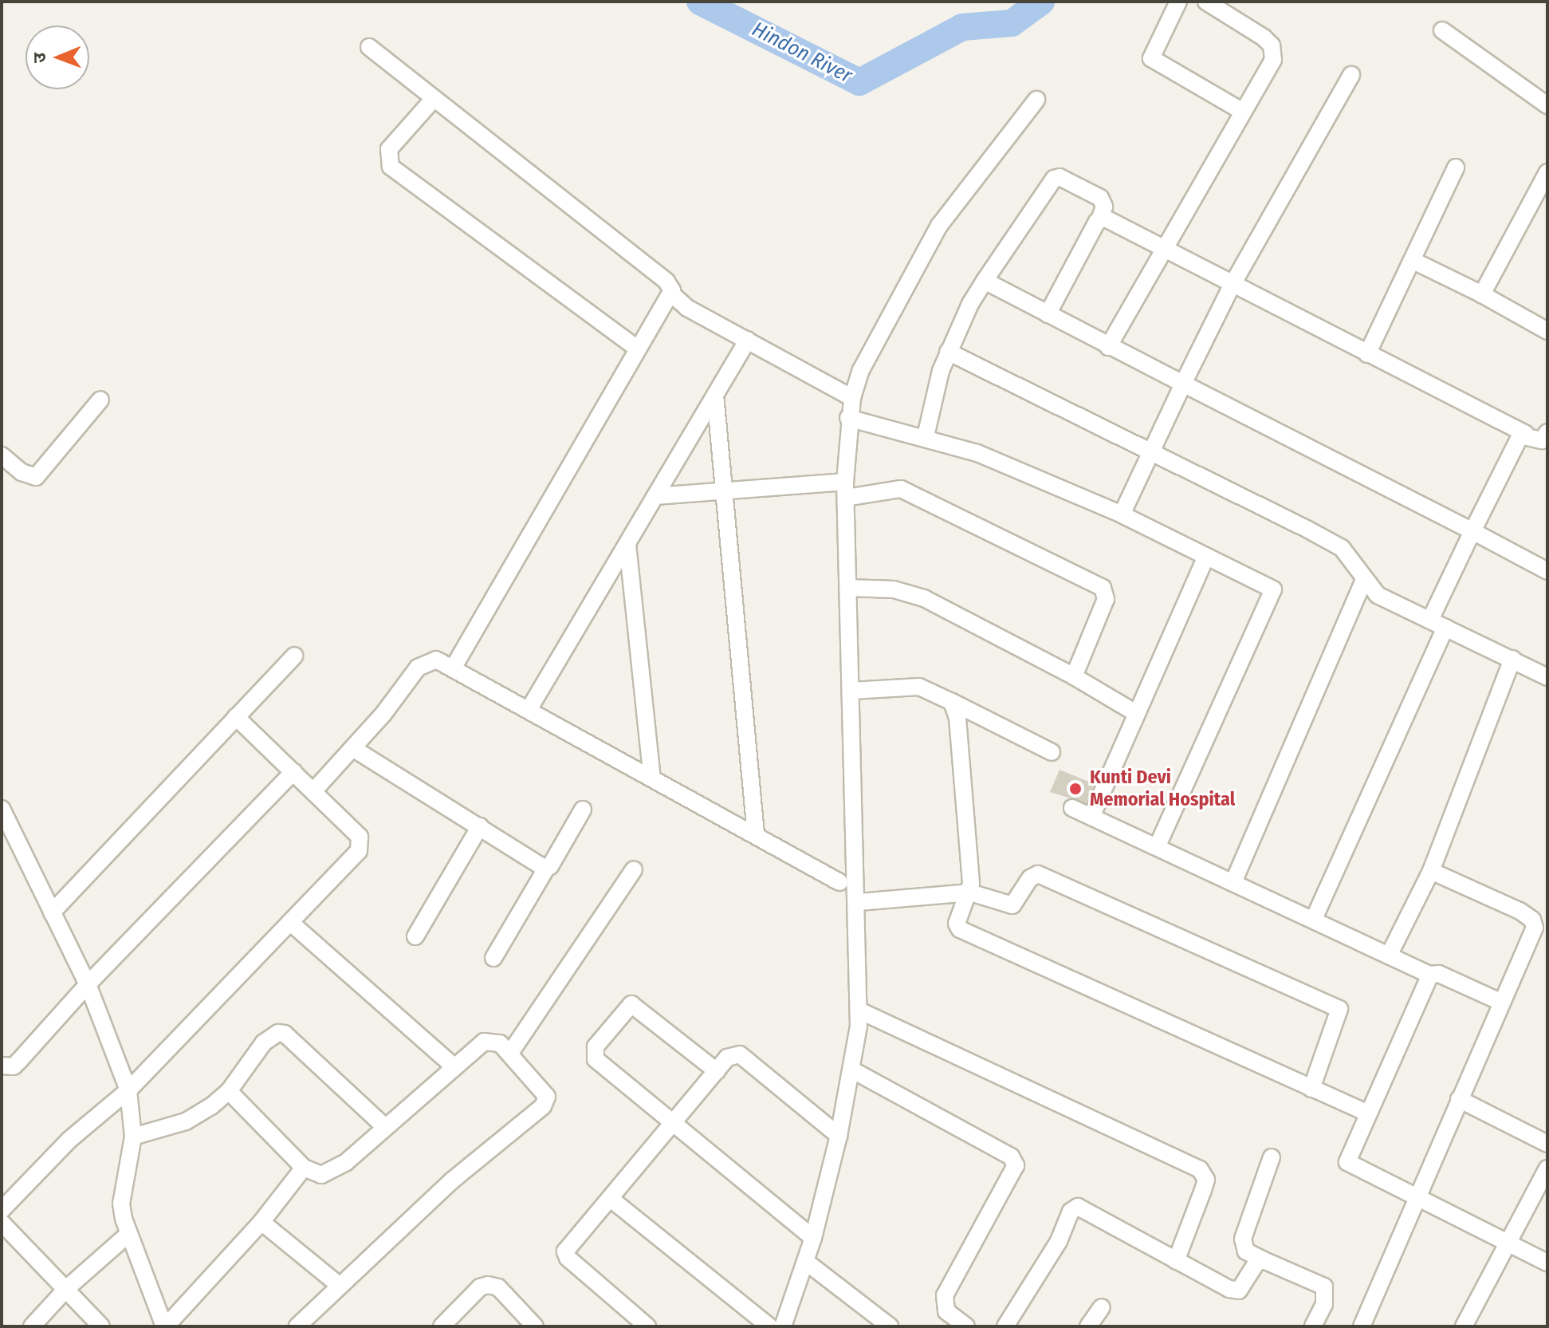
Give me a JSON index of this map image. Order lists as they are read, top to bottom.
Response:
{
  "water": ["Hindon River"],
  "places": ["Kunti Devi Memorial Hospital"],
  "north": "left"
}
